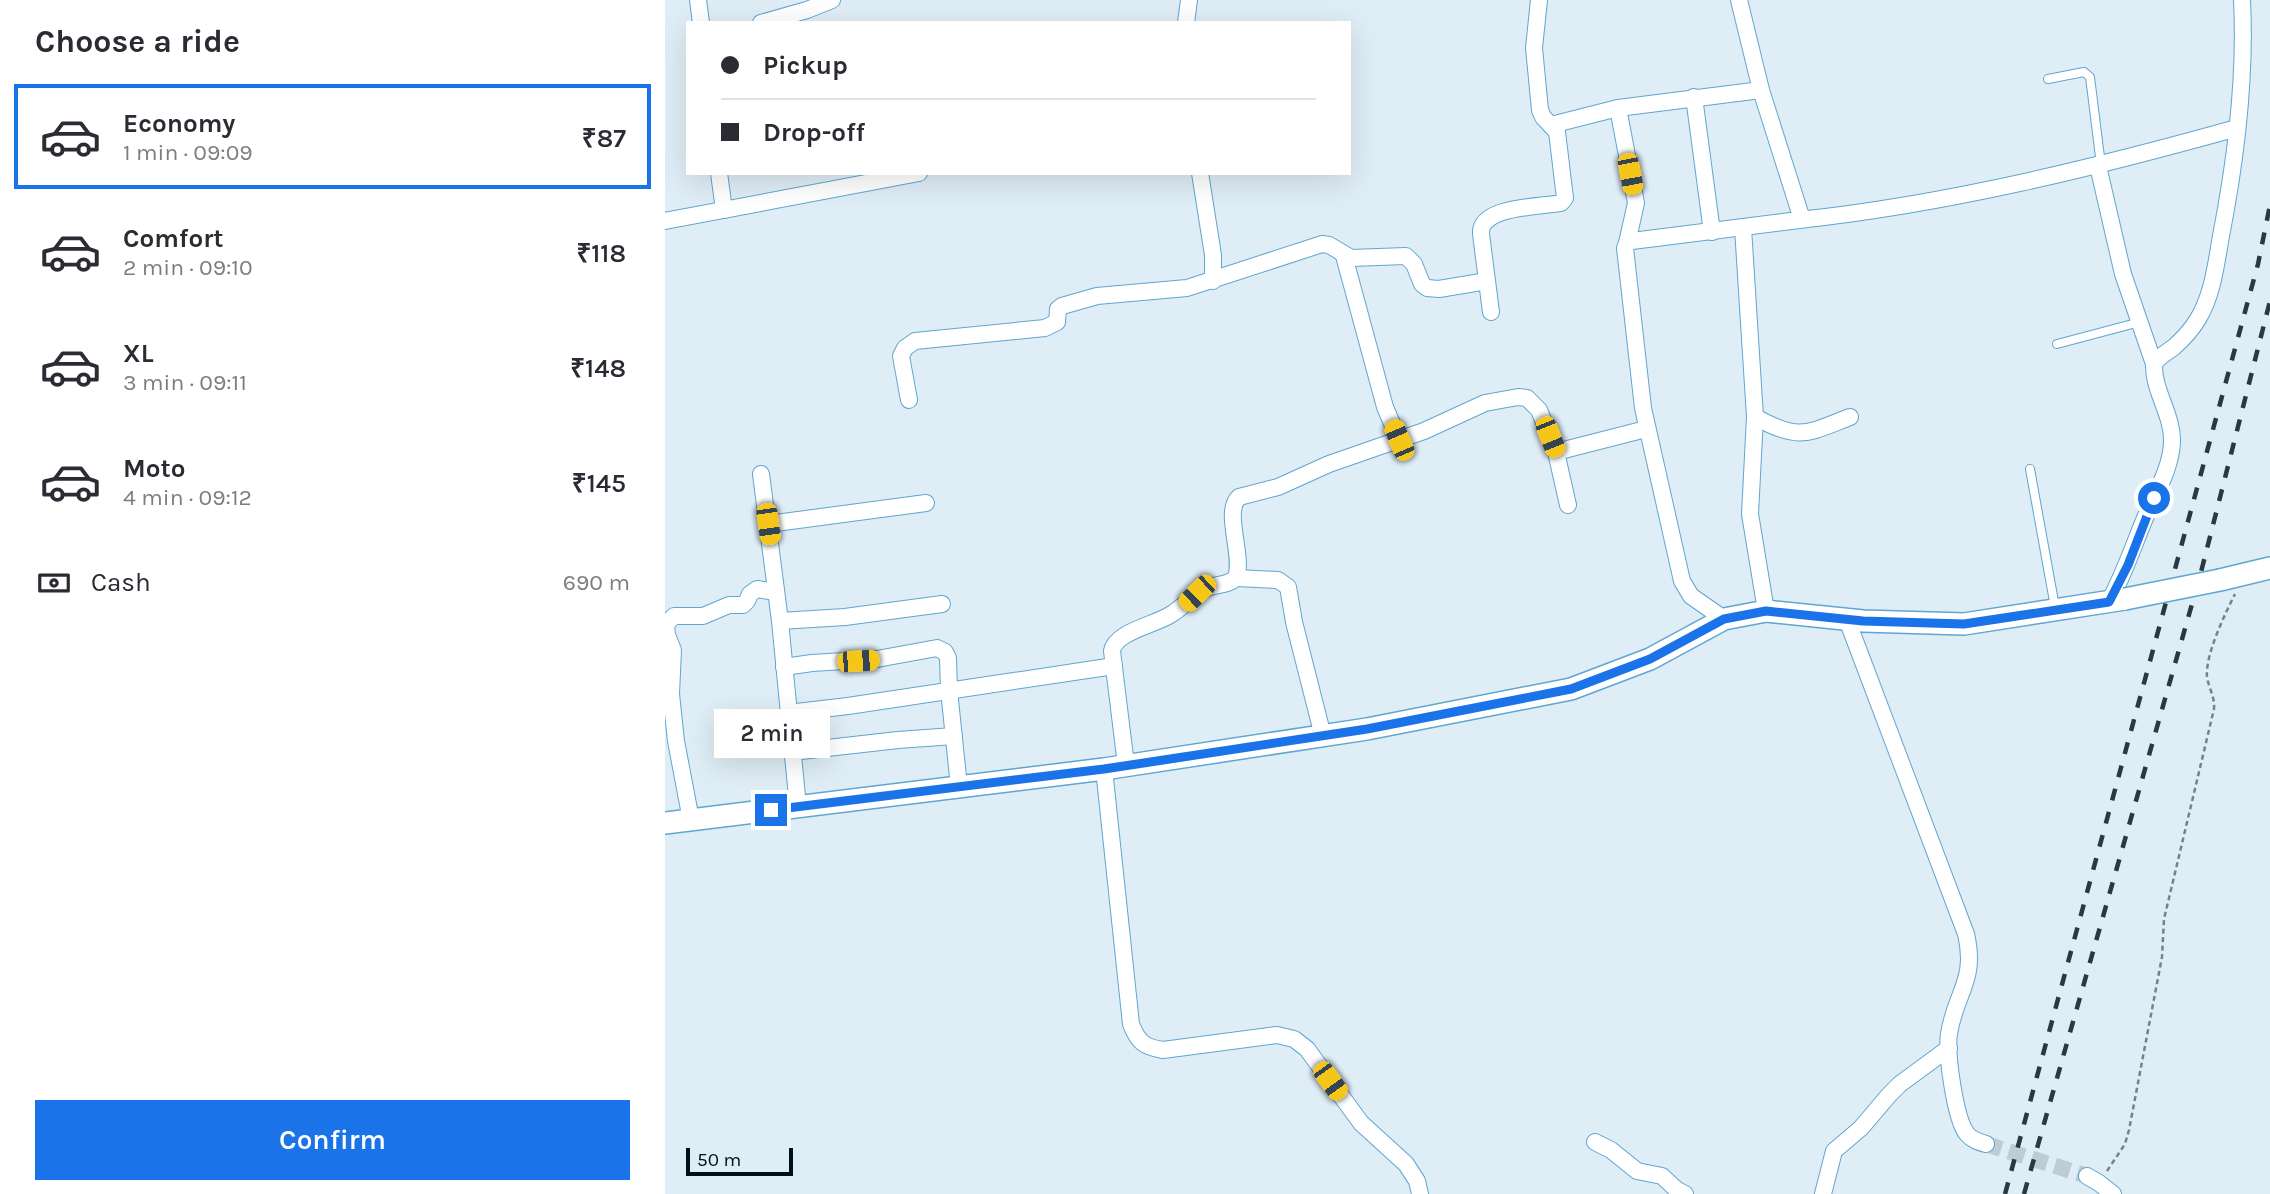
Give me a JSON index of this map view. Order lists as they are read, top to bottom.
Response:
{
  "scale_bar": "50 m",
  "page": {
    "heading": "Choose a ride",
    "banner": ["Pickup", "Drop-off"],
    "list": [
      {
        "name": "Economy",
        "note": "1 min · 09:09",
        "value": "₹87"
      },
      {
        "name": "Comfort",
        "note": "2 min · 09:10",
        "value": "₹118"
      },
      {
        "name": "XL",
        "note": "3 min · 09:11",
        "value": "₹148"
      },
      {
        "name": "Moto",
        "note": "4 min · 09:12",
        "value": "₹145"
      }
    ],
    "pay": ["Cash", "690 m"],
    "bubble": "2 min",
    "buttons": "Confirm",
    "scale": "50 m"
  }
}
